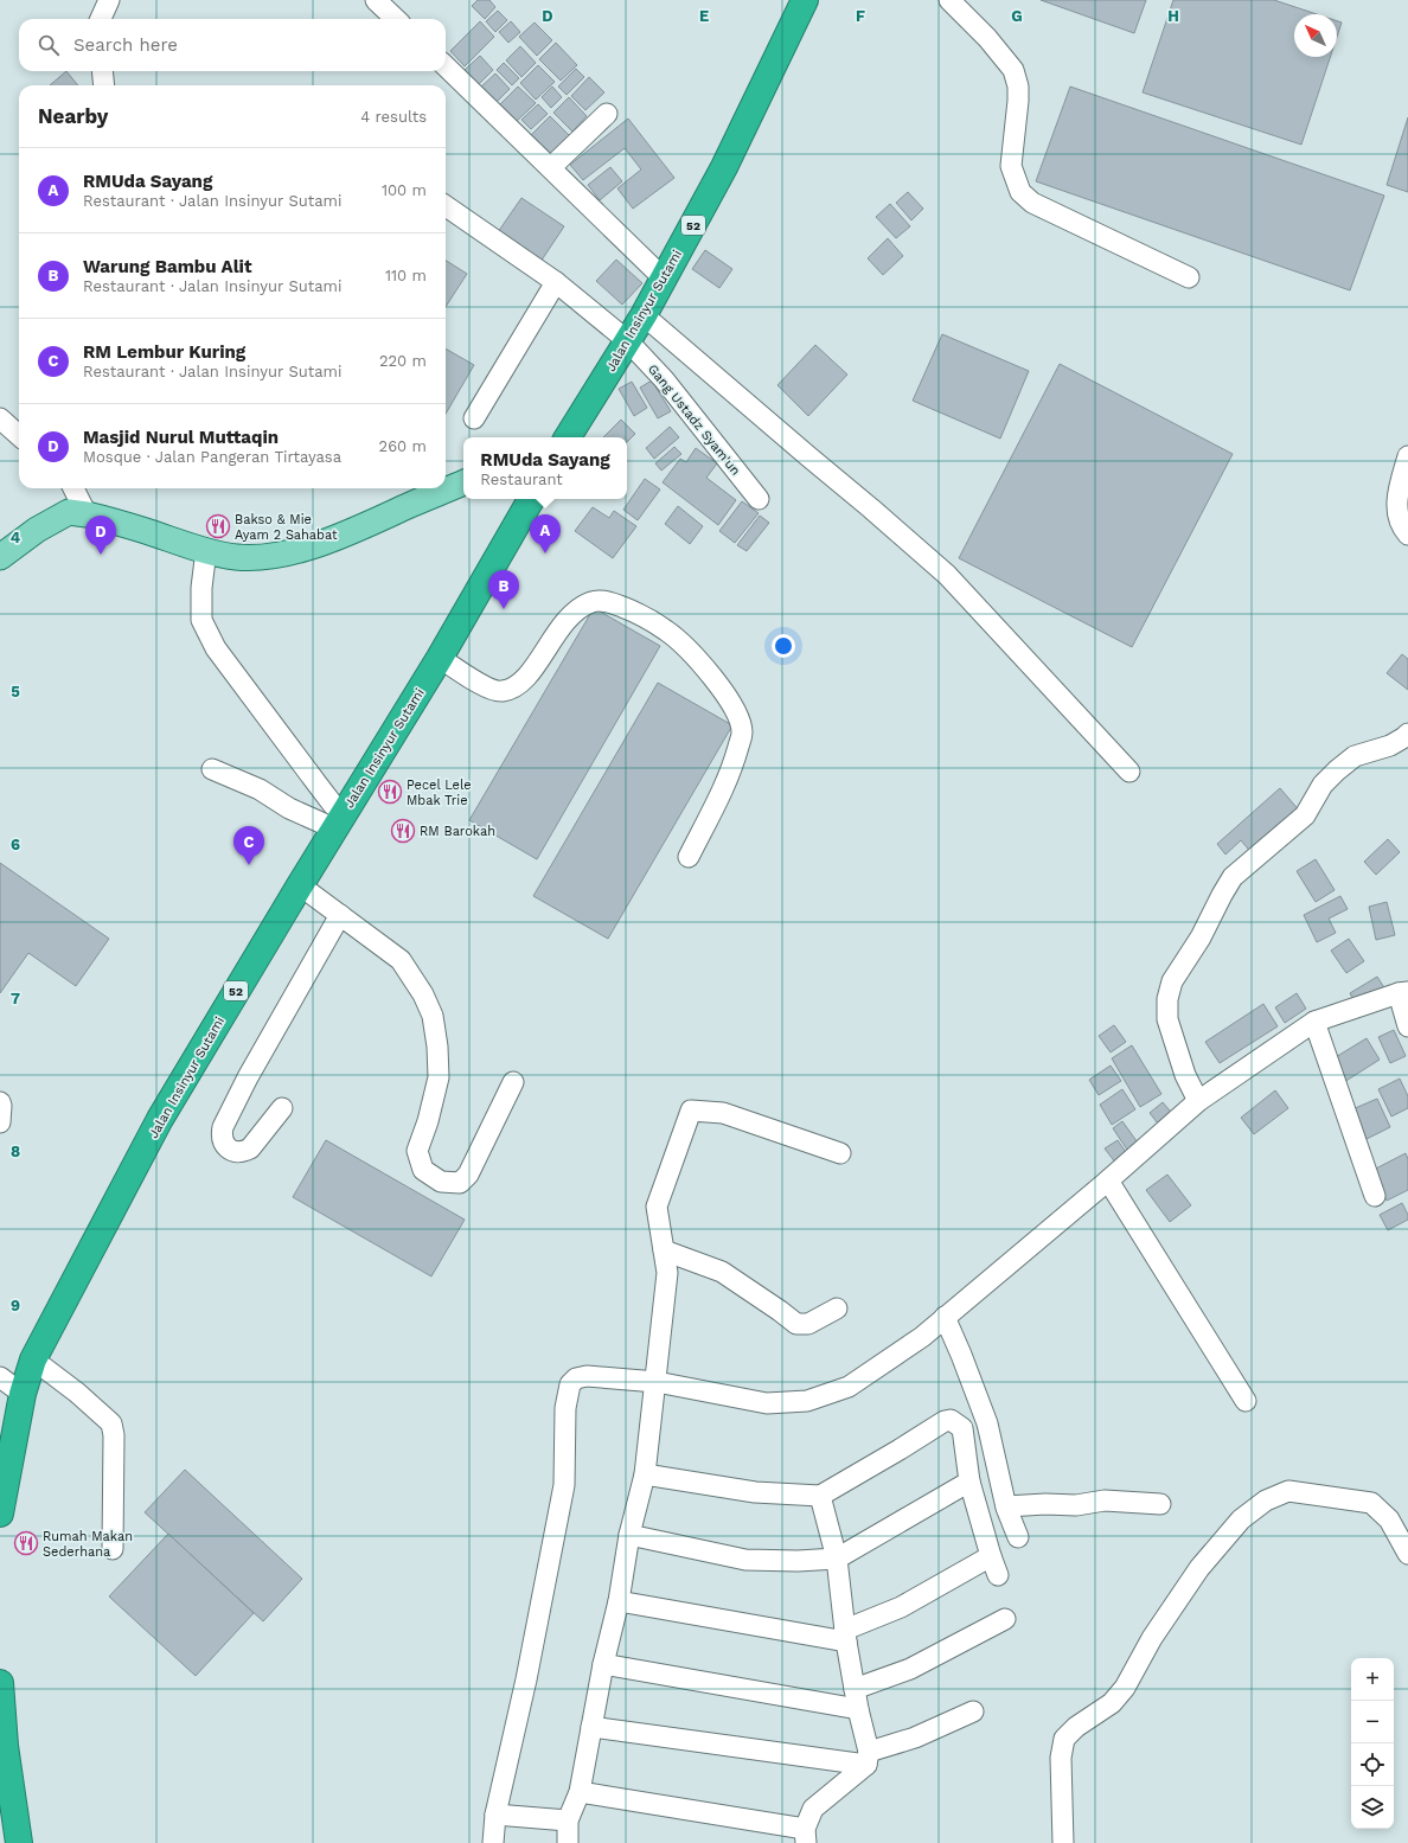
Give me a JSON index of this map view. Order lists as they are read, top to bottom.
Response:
{
  "streets": {
    "highway": ["52", "Jalan Insinyur Sutami"],
    "street": ["Gang Ustadz Syam'un"]
  },
  "crossings": [
    ["Jalan Insinyur Sutami", "Gang Ustadz Syam'un"]
  ],
  "places": {
    "restaurant": [
      "Bakso & Mie Ayam 2 Sahabat",
      "Pecel Lele Mbak Trie",
      "RM Barokah",
      "Rumah Makan Sederhana"
    ]
  },
  "north": "top left",
  "page": {
    "search": "Search here",
    "heading": ["Nearby", "4 results"],
    "list": [
      {
        "mark": "A",
        "name": "RMUda Sayang",
        "note": "Restaurant · Jalan Insinyur Sutami",
        "value": "100 m"
      },
      {
        "mark": "B",
        "name": "Warung Bambu Alit",
        "note": "Restaurant · Jalan Insinyur Sutami",
        "value": "110 m"
      },
      {
        "mark": "C",
        "name": "RM Lembur Kuring",
        "note": "Restaurant · Jalan Insinyur Sutami",
        "value": "220 m"
      },
      {
        "mark": "D",
        "name": "Masjid Nurul Muttaqin",
        "note": "Mosque · Jalan Pangeran Tirtayasa",
        "value": "260 m"
      }
    ],
    "popup": ["RMUda Sayang", "Restaurant"],
    "pins": [
      "A",
      "D",
      "B",
      "C"
    ],
    "map_buttons": ["+", "−"]
  },
  "grid": {
    "columns": [
      "D",
      "E",
      "F",
      "G",
      "H"
    ],
    "rows": [
      "4",
      "5",
      "6",
      "7",
      "8",
      "9"
    ]
  }
}
